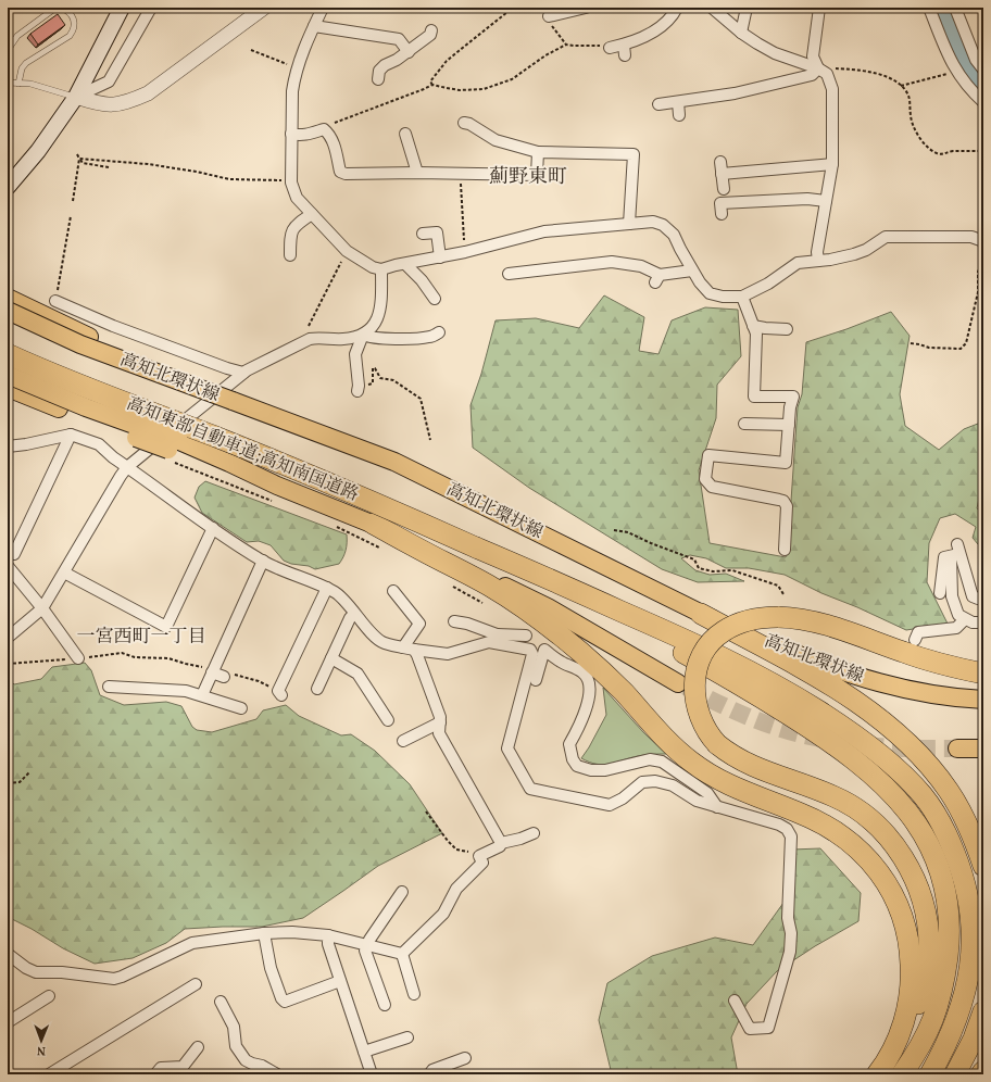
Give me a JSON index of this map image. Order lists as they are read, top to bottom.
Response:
{
  "streets": {
    "highway": ["高知東部自動車道;高知南国道路"],
    "main road": ["高知北環状線"]
  },
  "districts": ["薊野東町", "一宮西町一丁目"],
  "north": "bottom"
}
